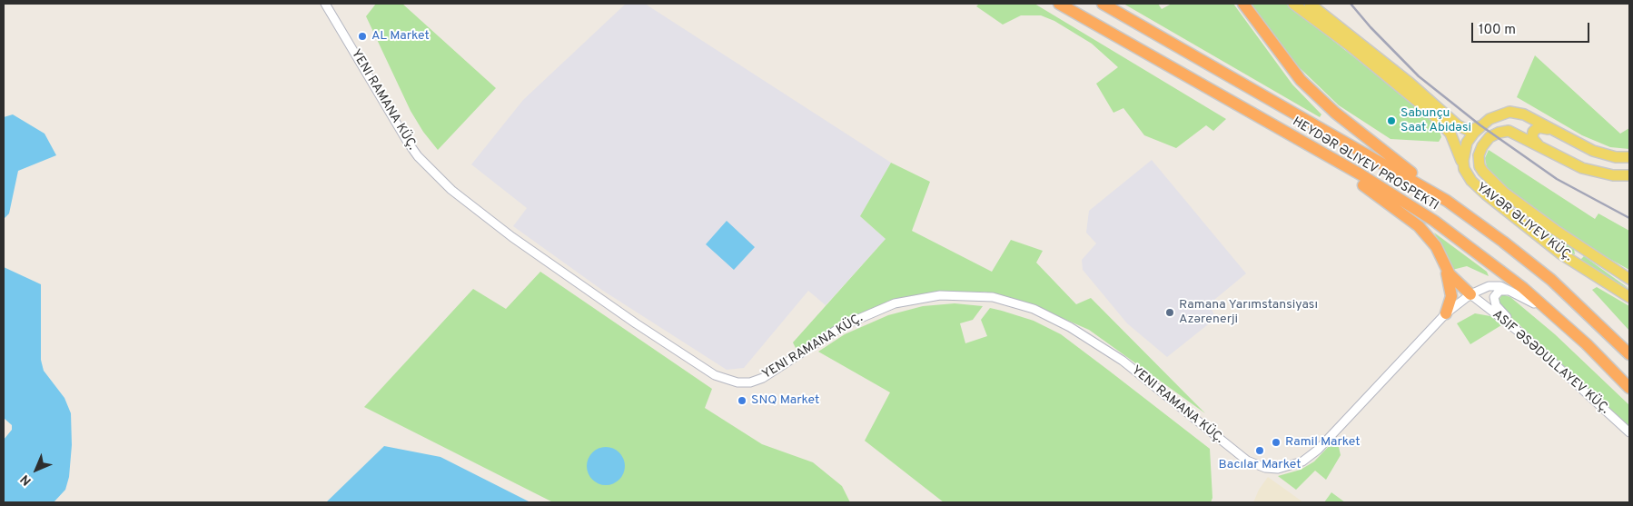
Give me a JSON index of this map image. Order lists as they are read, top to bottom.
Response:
{
  "streets": {
    "highway": ["HEYDƏR ƏLIYEV PROSPEKTI"],
    "main road": ["YAVƏR ƏLIYEV KÜÇ."],
    "street": ["YENI RAMANA KÜÇ.", "ASIF ƏSƏDULLAYEV KÜÇ."]
  },
  "crossings": [
    ["YENI RAMANA KÜÇ.", "HEYDƏR ƏLIYEV PROSPEKTI"],
    ["YENI RAMANA KÜÇ.", "ASIF ƏSƏDULLAYEV KÜÇ."]
  ],
  "places": [
    "AL Market",
    "Sabunçu Saat Abidəsi",
    "Ramana Yarımstansiyası Azərenerji",
    "SNQ Market",
    "Ramil Market",
    "Bacılar Market"
  ],
  "scale_bar": "100 m",
  "north": "bottom left"
}
